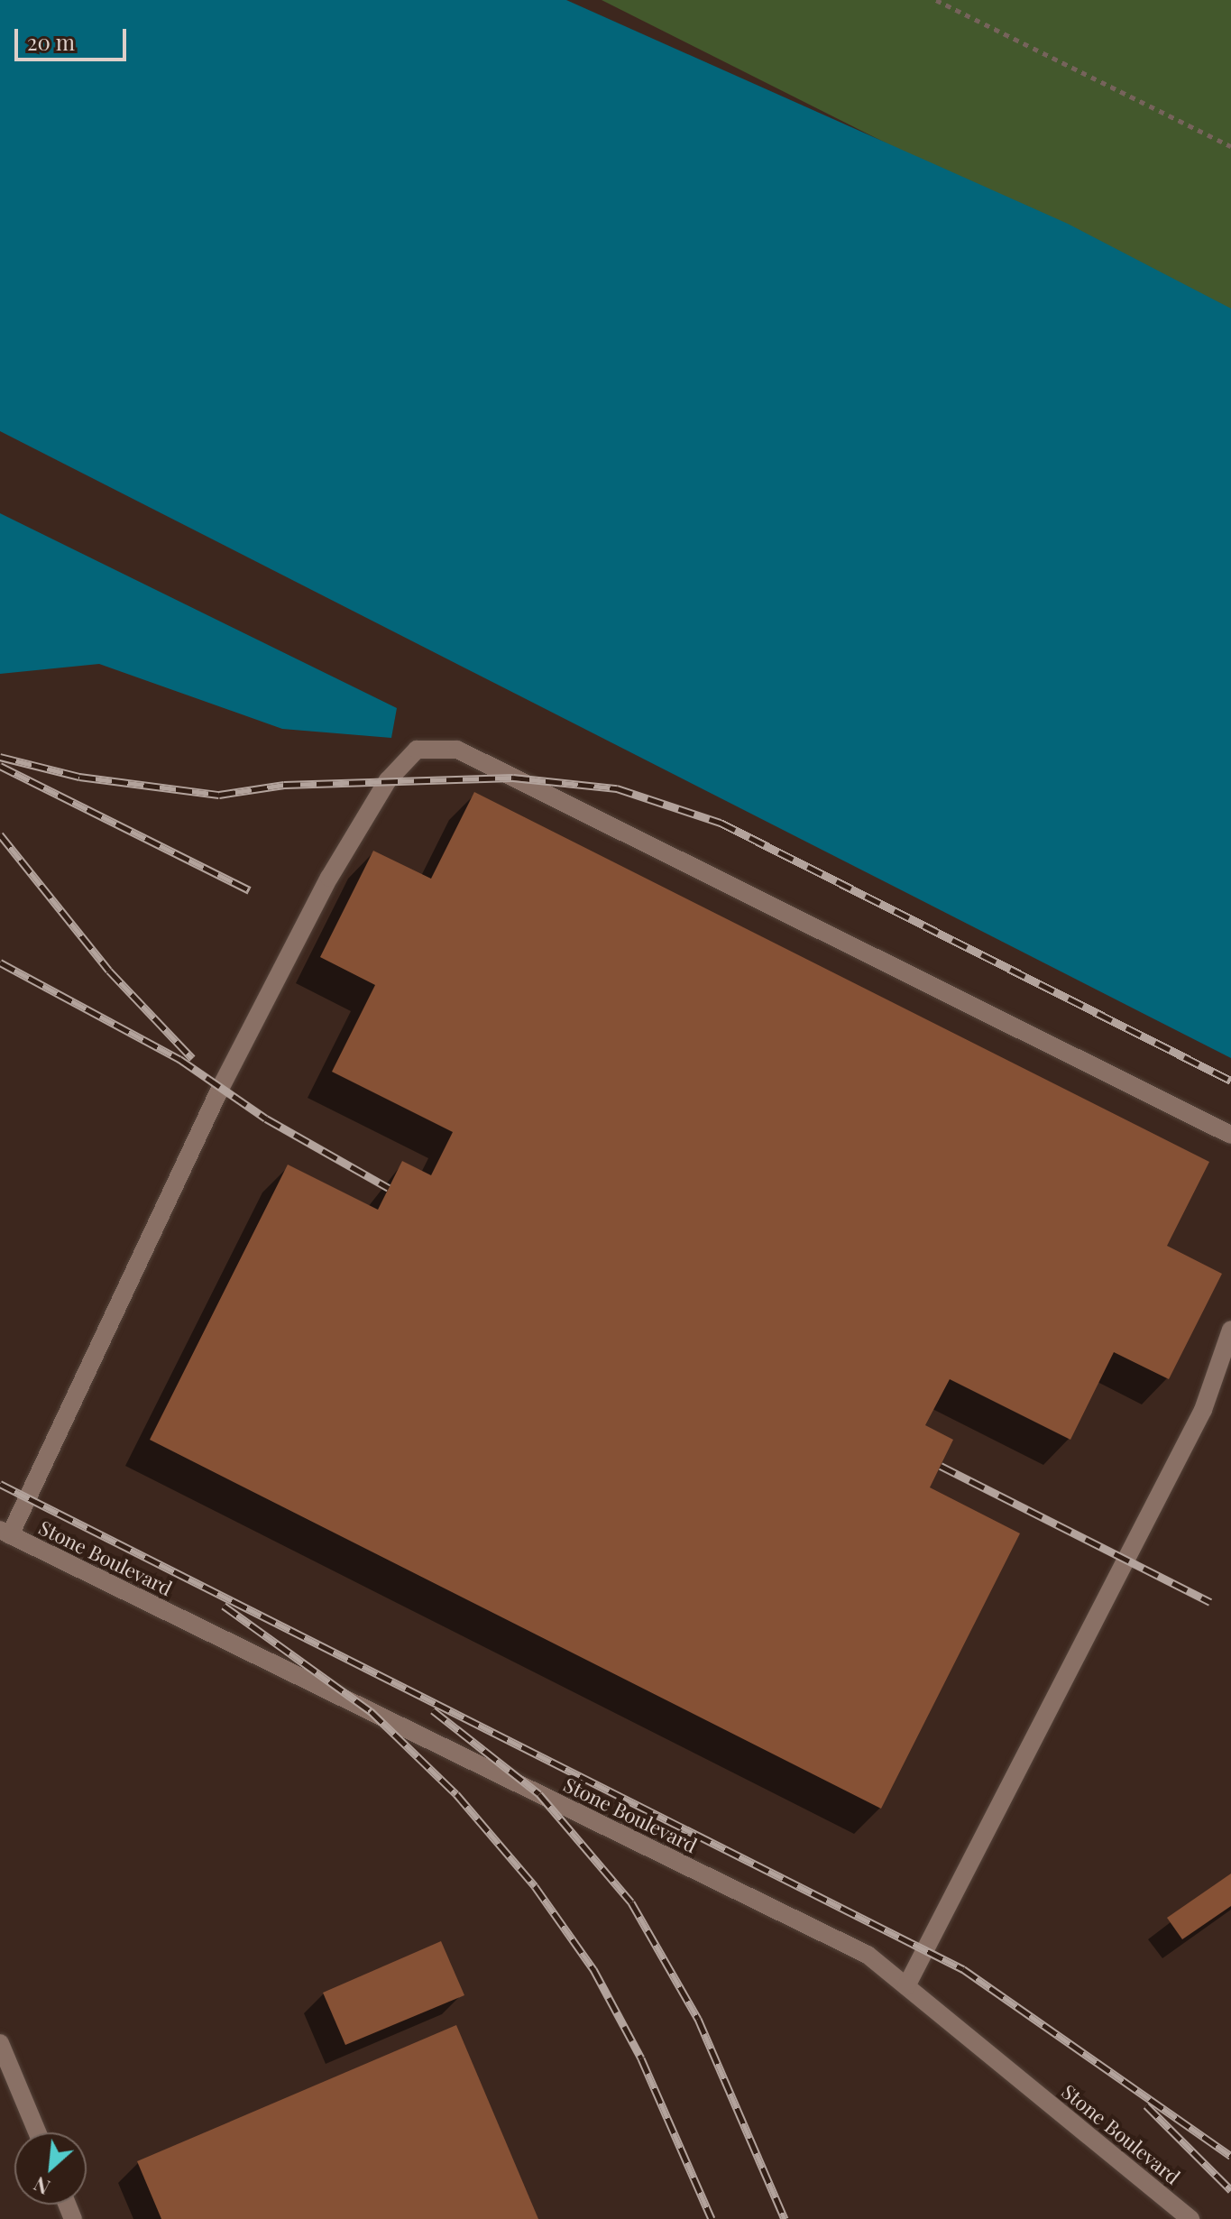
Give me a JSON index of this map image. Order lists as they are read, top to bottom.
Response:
{
  "streets": {
    "lane": ["Stone Boulevard"]
  },
  "scale_bar": "20 m",
  "north": "bottom left"
}
